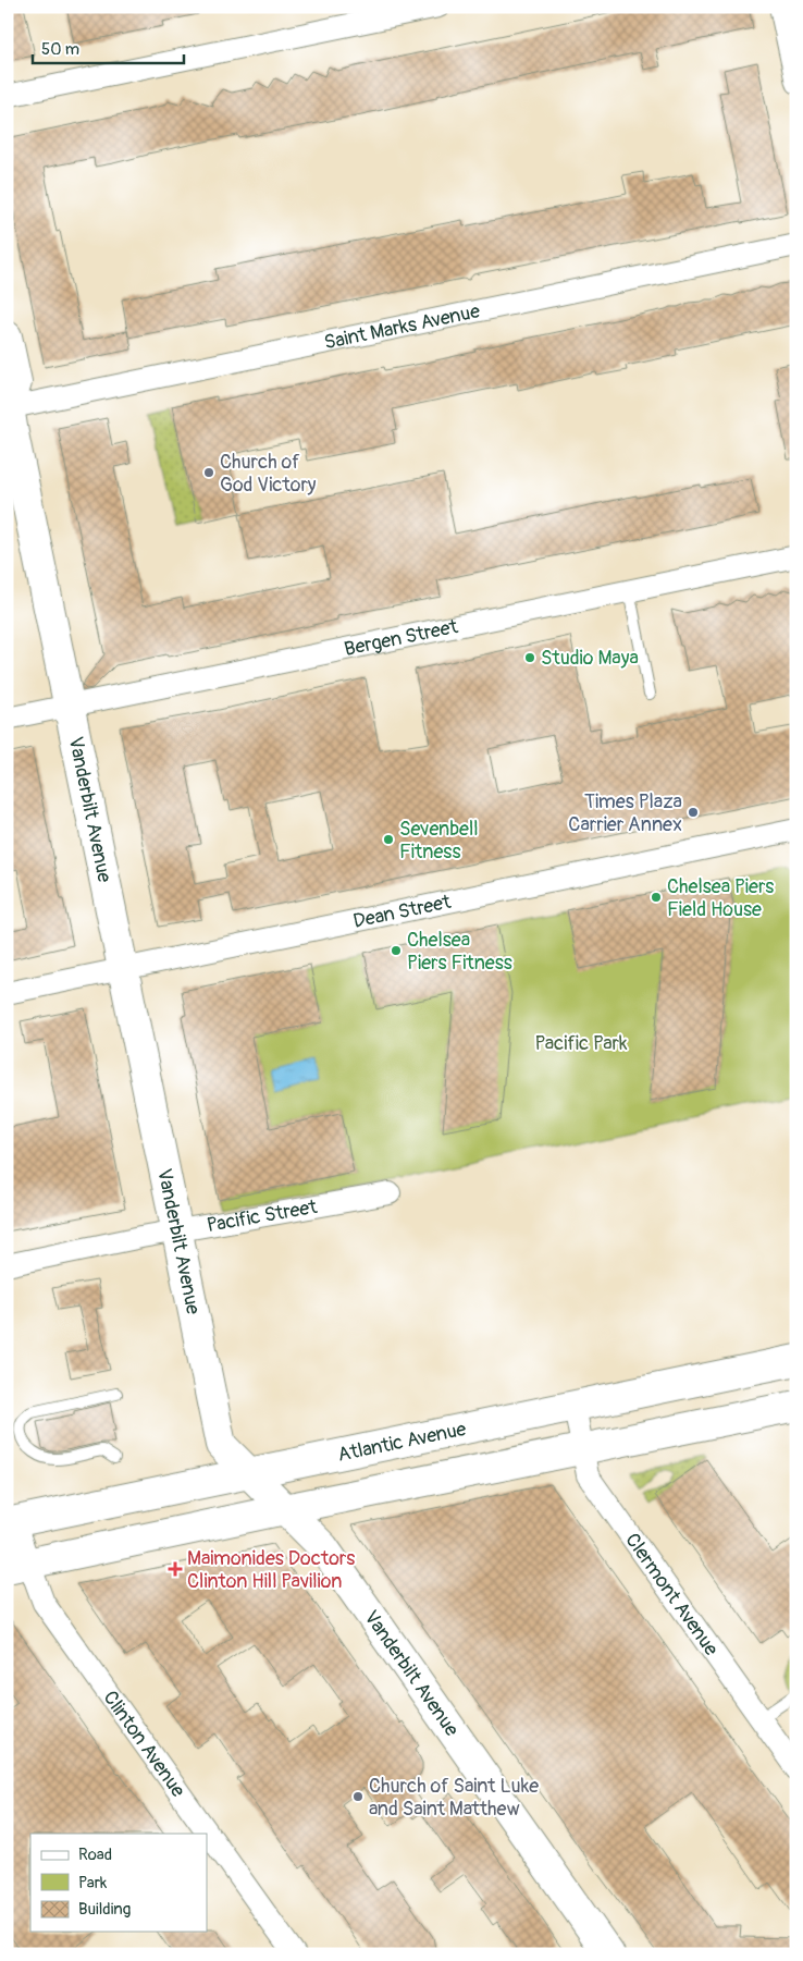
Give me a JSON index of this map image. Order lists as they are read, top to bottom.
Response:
{
  "streets": {
    "main road": ["Vanderbilt Avenue", "Atlantic Avenue"],
    "street": [
      "Saint Marks Avenue",
      "Bergen Street",
      "Dean Street",
      "Pacific Street",
      "Clermont Avenue",
      "Clinton Avenue"
    ]
  },
  "crossings": [
    ["Saint Marks Avenue", "Vanderbilt Avenue"],
    ["Bergen Street", "Vanderbilt Avenue"],
    ["Vanderbilt Avenue", "Dean Street"],
    ["Vanderbilt Avenue", "Pacific Street"],
    ["Vanderbilt Avenue", "Atlantic Avenue"],
    ["Atlantic Avenue", "Clermont Avenue"],
    ["Atlantic Avenue", "Clinton Avenue"]
  ],
  "parks": ["Pacific Park"],
  "places": {
    "other": [
      "Church of God Victory",
      "Studio Maya",
      "Times Plaza Carrier Annex",
      "Sevenbell Fitness",
      "Chelsea Piers Field House",
      "Chelsea Piers Fitness",
      "Church of Saint Luke and Saint Matthew"
    ],
    "health": ["Maimonides Doctors Clinton Hill Pavilion"]
  },
  "legend": ["Road", "Park", "Building"],
  "scale_bar": "50 m"
}
